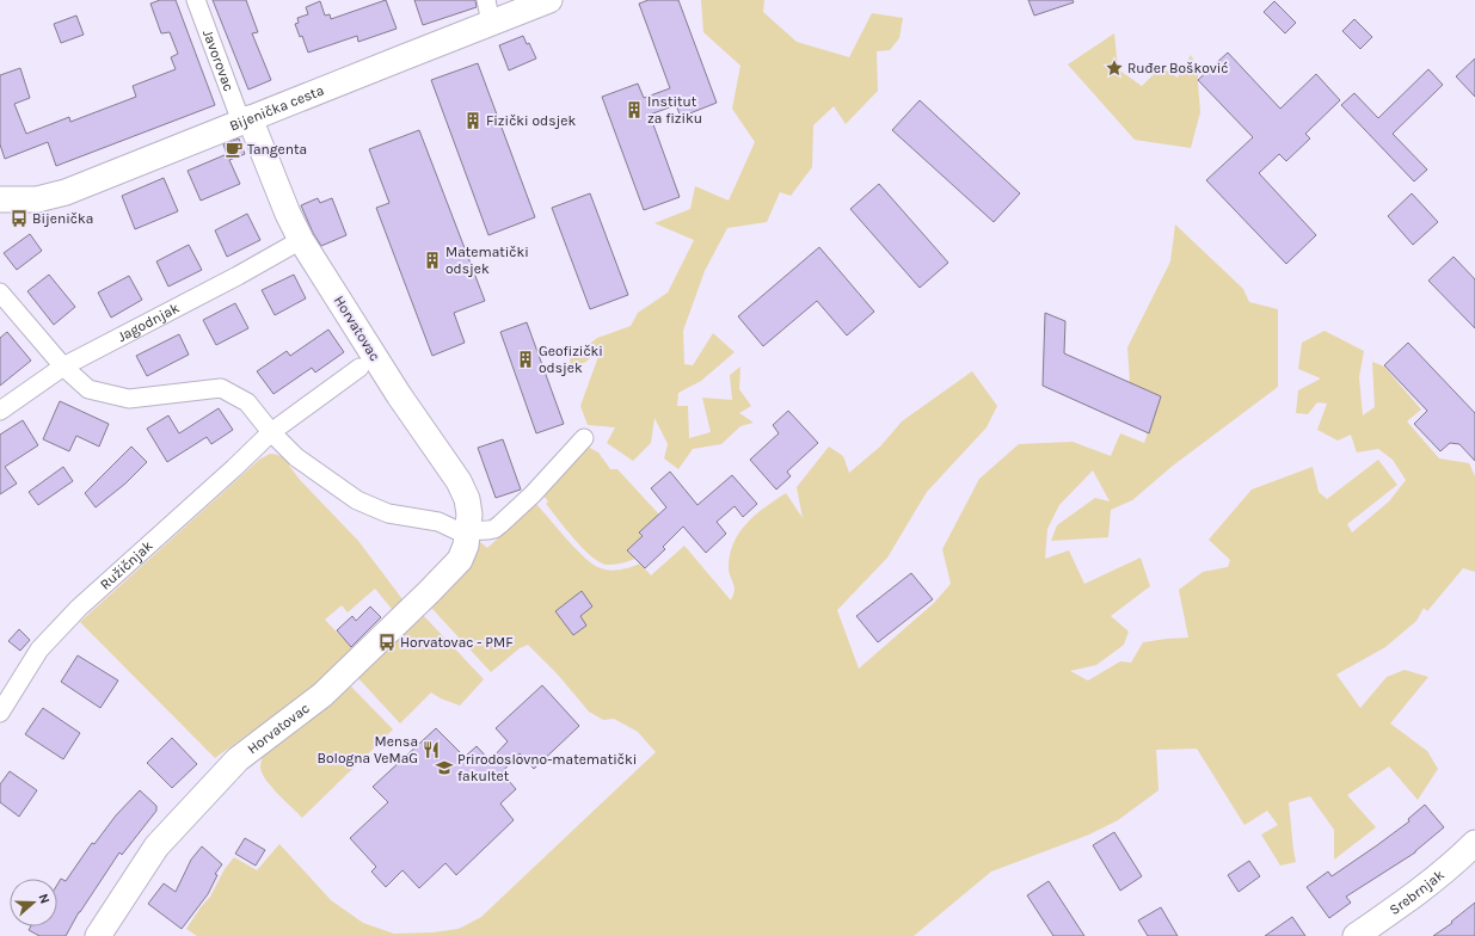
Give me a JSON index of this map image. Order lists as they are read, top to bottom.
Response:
{
  "streets": {
    "street": [
      "Javorovac",
      "Bijenička cesta",
      "Jagodnjak",
      "Horvatovac",
      "Ružičnjak",
      "Srebrnjak"
    ]
  },
  "crossings": [
    ["Javorovac", "Bijenička cesta"],
    ["Javorovac", "Horvatovac"],
    ["Bijenička cesta", "Horvatovac"],
    ["Jagodnjak", "Horvatovac"]
  ],
  "places": {
    "place": ["Ruđer Bošković"],
    "building": [
      "Institut za fiziku",
      "Fizički odsjek",
      "Matematički odsjek",
      "Geofizički odsjek"
    ],
    "cafe": ["Tangenta"],
    "bus stop": ["Bijenička", "Horvatovac - PMF"],
    "restaurant": ["Mensa Bologna VeMaG"],
    "school or university": ["Prirodoslovno-matematički fakultet"]
  },
  "north": "right"
}
